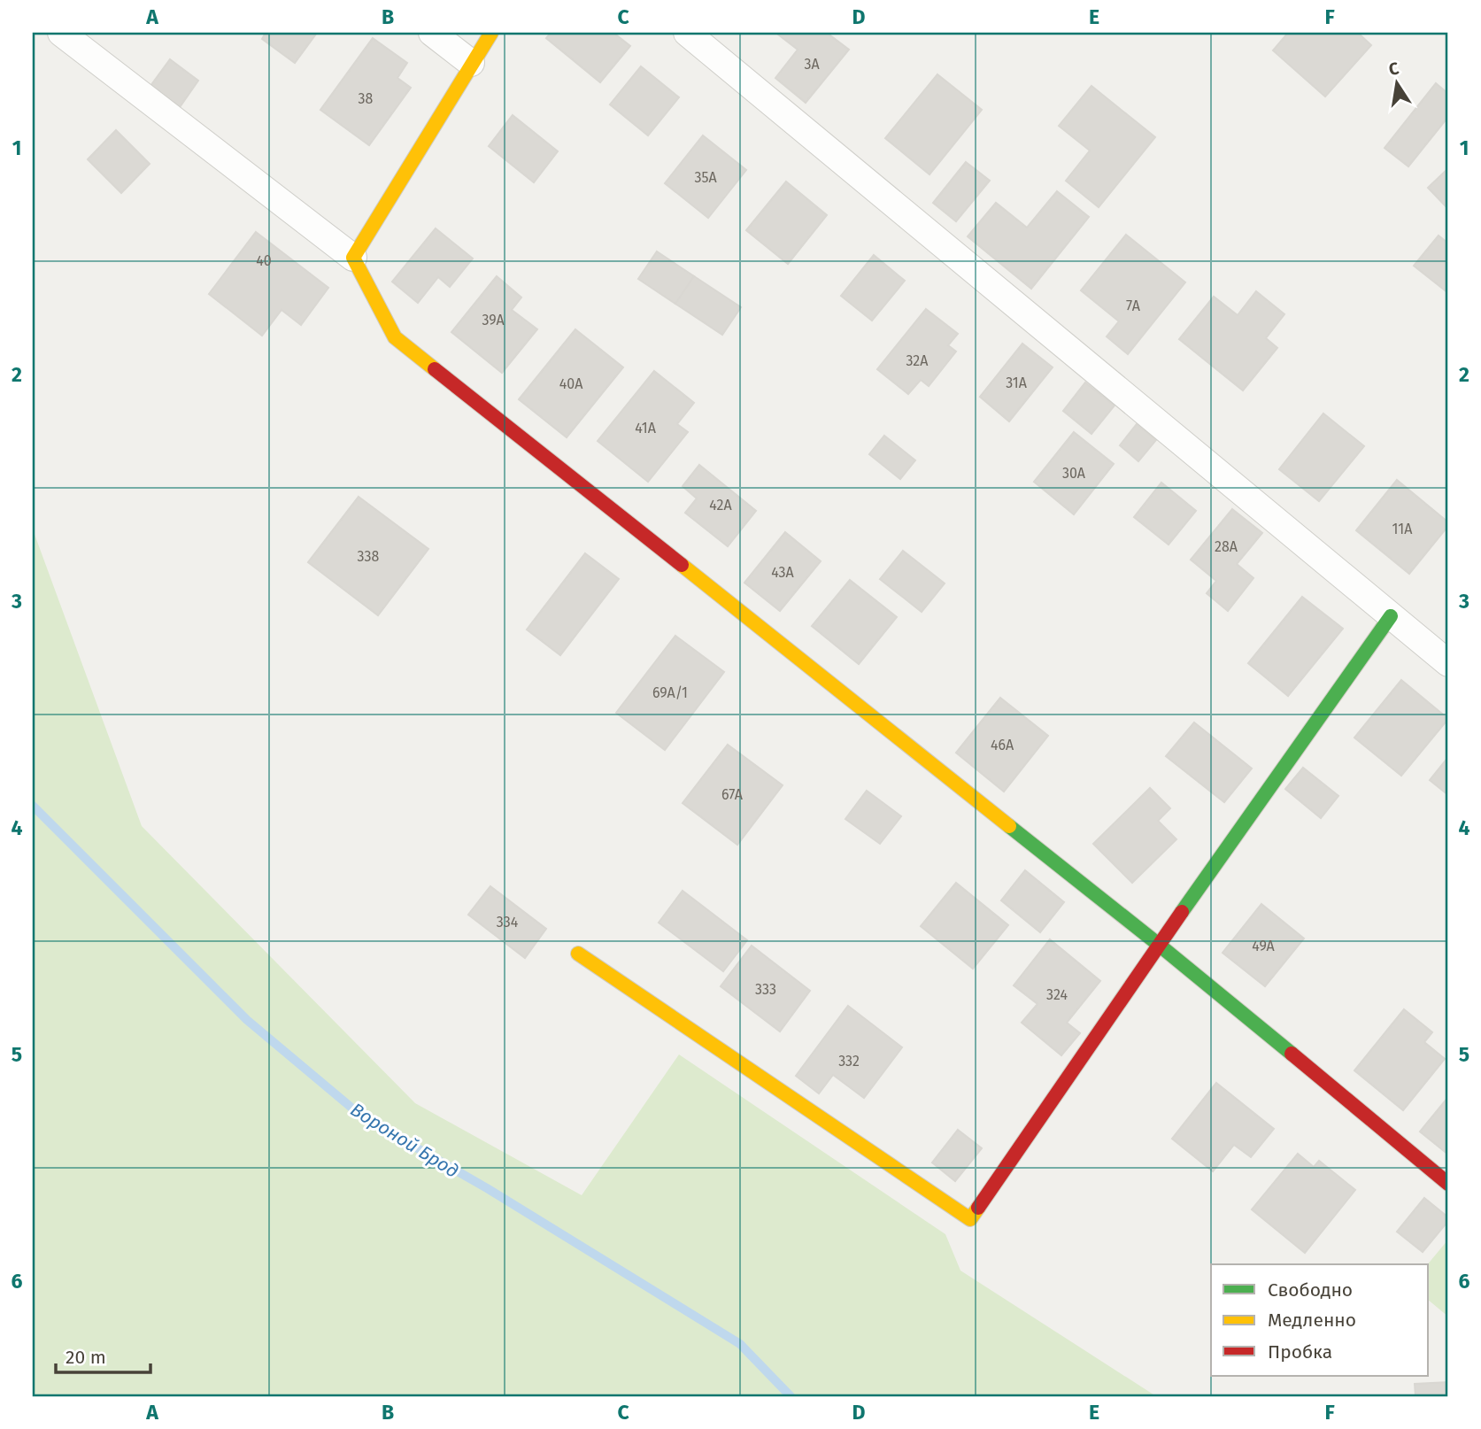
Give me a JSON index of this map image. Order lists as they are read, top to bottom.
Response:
{
  "water": ["Вороной Брод"],
  "house_numbers": [
    "3А",
    "38",
    "35А",
    "40",
    "7А",
    "39А",
    "32А",
    "31А",
    "40А",
    "41А",
    "30А",
    "42А",
    "11А",
    "28А",
    "338",
    "43А",
    "69А/1",
    "46А",
    "67А",
    "334",
    "49А",
    "333",
    "324",
    "332"
  ],
  "legend": ["Свободно", "Медленно", "Пробка"],
  "scale_bar": "20 m",
  "north": "top",
  "grid": {
    "columns": [
      "A",
      "B",
      "C",
      "D",
      "E",
      "F"
    ],
    "rows": [
      "1",
      "2",
      "3",
      "4",
      "5",
      "6"
    ]
  }
}
